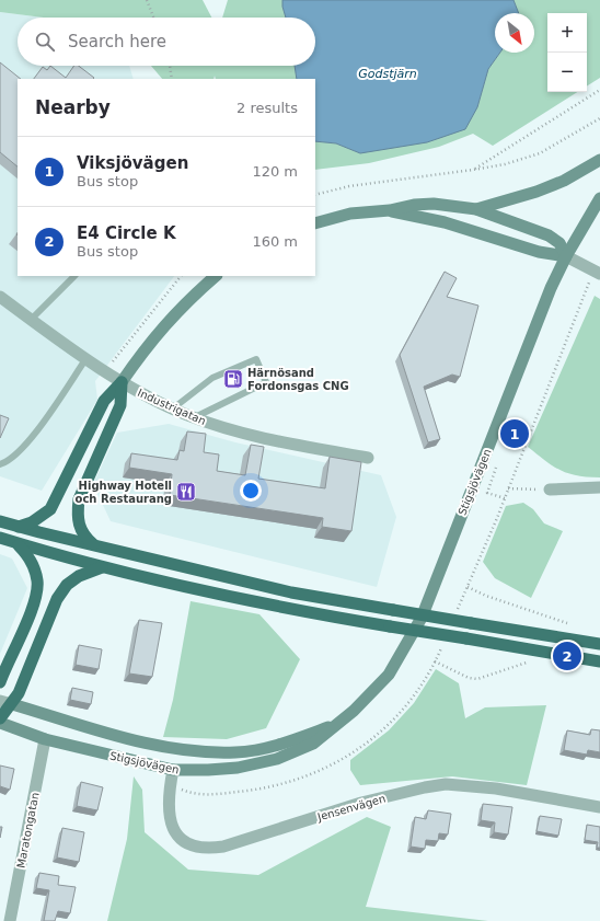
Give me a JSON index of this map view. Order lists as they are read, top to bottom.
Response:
{
  "streets": {
    "main road": ["Stigsjövägen"],
    "street": ["Industrigatan", "Jensenvägen", "Maratongatan"]
  },
  "crossings": [
    ["Stigsjövägen", "Jensenvägen"],
    ["Stigsjövägen", "Maratongatan"]
  ],
  "water": ["Godstjärn"],
  "places": {
    "fuel station": ["Härnösand Fordonsgas CNG"],
    "restaurant": ["Highway Hotell och Restaurang"]
  },
  "north": "bottom right",
  "page": {
    "map_buttons": ["+", "−"],
    "search": "Search here",
    "heading": ["Nearby", "2 results"],
    "list": [
      {
        "mark": "1",
        "name": "Viksjövägen",
        "note": "Bus stop",
        "value": "120 m"
      },
      {
        "mark": "2",
        "name": "E4 Circle K",
        "note": "Bus stop",
        "value": "160 m"
      }
    ],
    "pins": ["1", "2"]
  }
}
